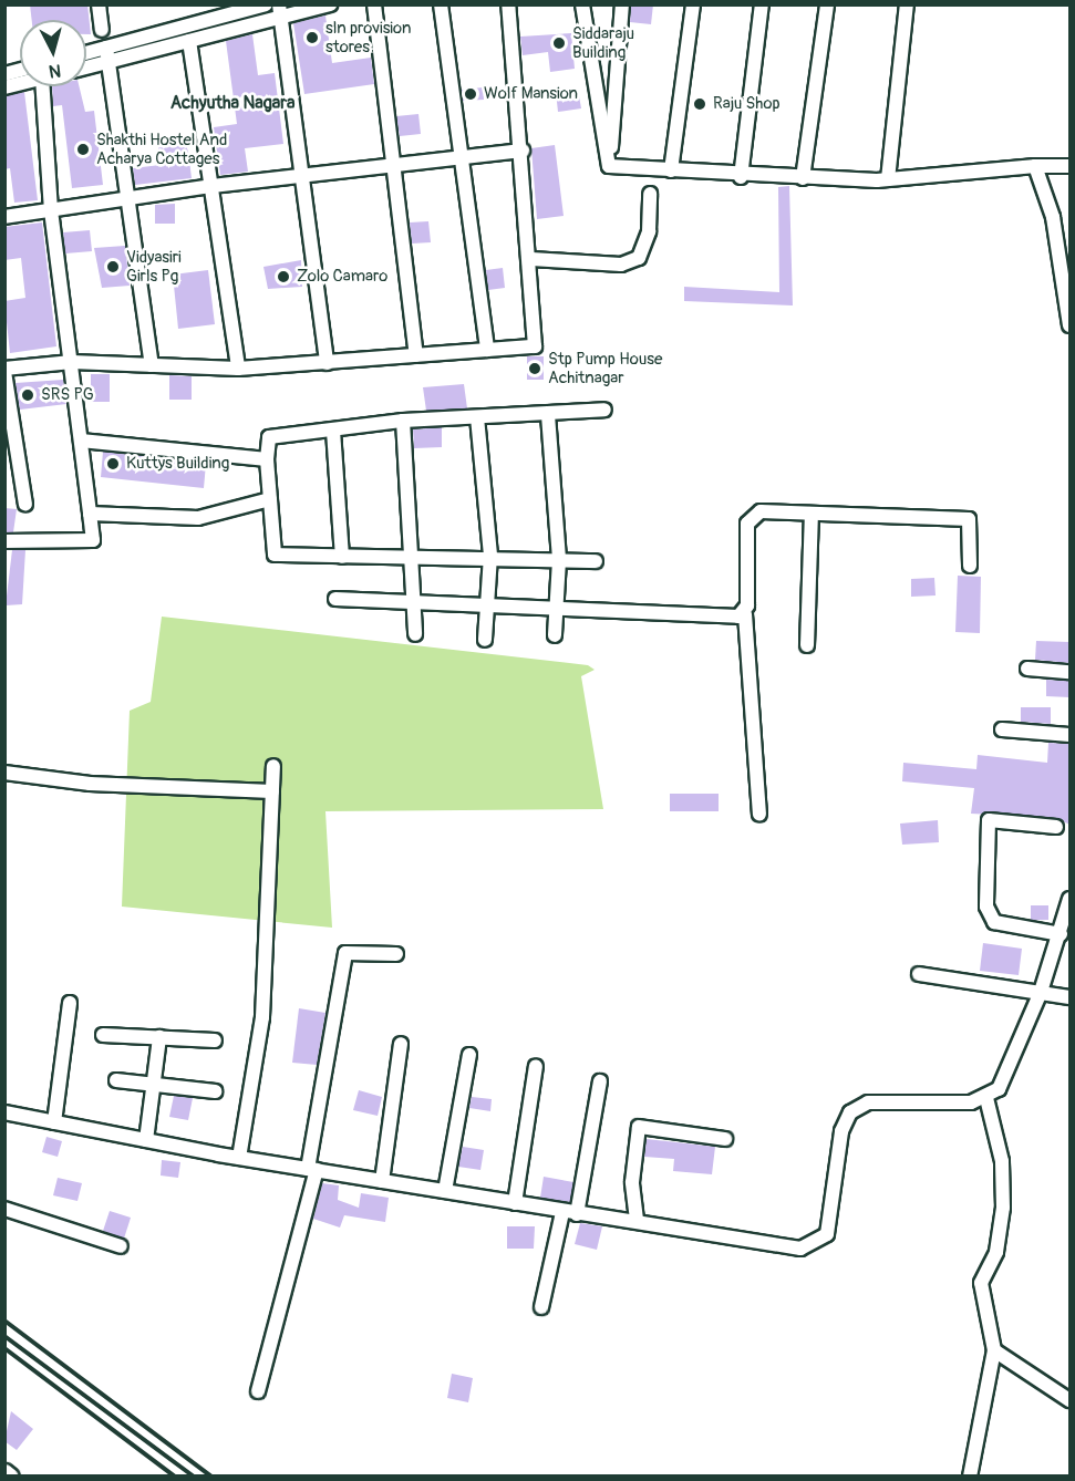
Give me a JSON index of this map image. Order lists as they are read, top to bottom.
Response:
{
  "districts": ["Achyutha Nagara"],
  "places": [
    "sln provision stores",
    "Siddaraju Building",
    "Wolf Mansion",
    "Raju Shop",
    "Shakthi Hostel And Acharya Cottages",
    "Vidyasiri Girls Pg",
    "Zolo Camaro",
    "Stp Pump House Achitnagar",
    "SRS PG",
    "Kuttys Building"
  ],
  "north": "bottom"
}
